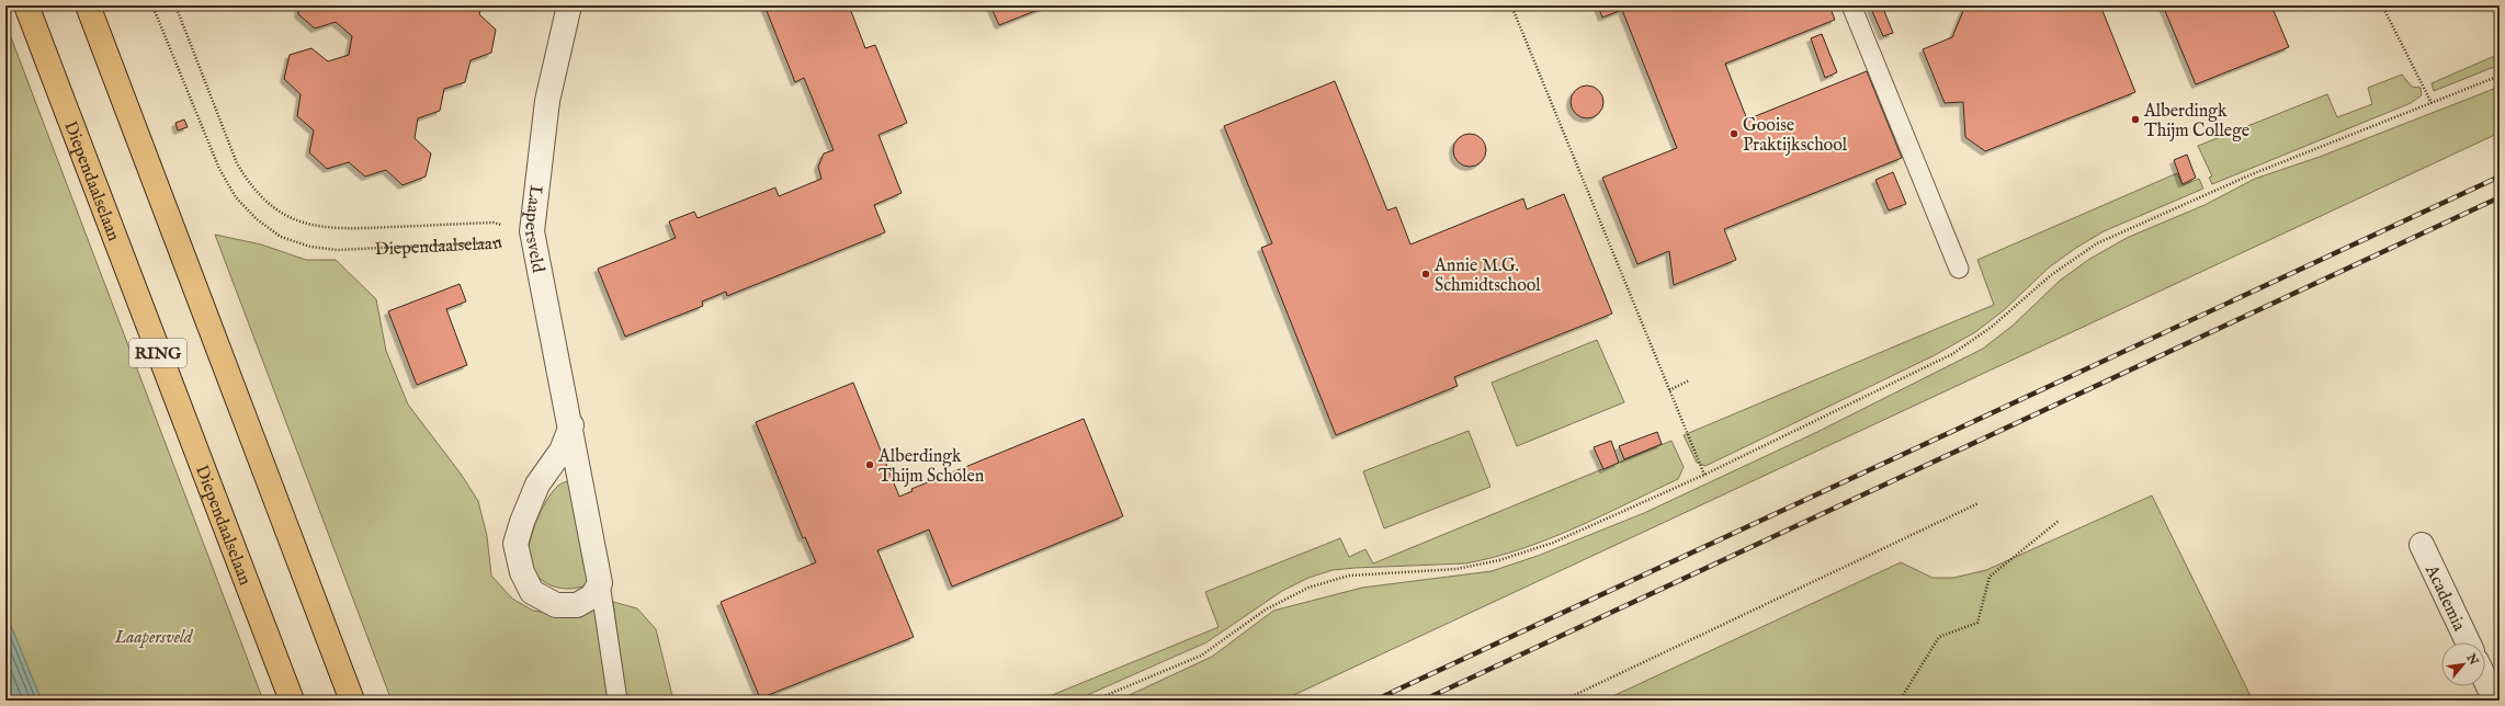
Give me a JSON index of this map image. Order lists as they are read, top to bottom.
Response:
{
  "streets": {
    "main road": ["Diependaalselaan", "RING"],
    "street": ["Laapersveld", "Academia"]
  },
  "crossings": [
    ["Diependaalselaan", "Laapersveld"]
  ],
  "parks": ["Laapersveld"],
  "places": [
    "Alberdingk Thijm College",
    "Gooise Praktijkschool",
    "Annie M.G. Schmidtschool",
    "Alberdingk Thijm Scholen"
  ],
  "north": "top right"
}
